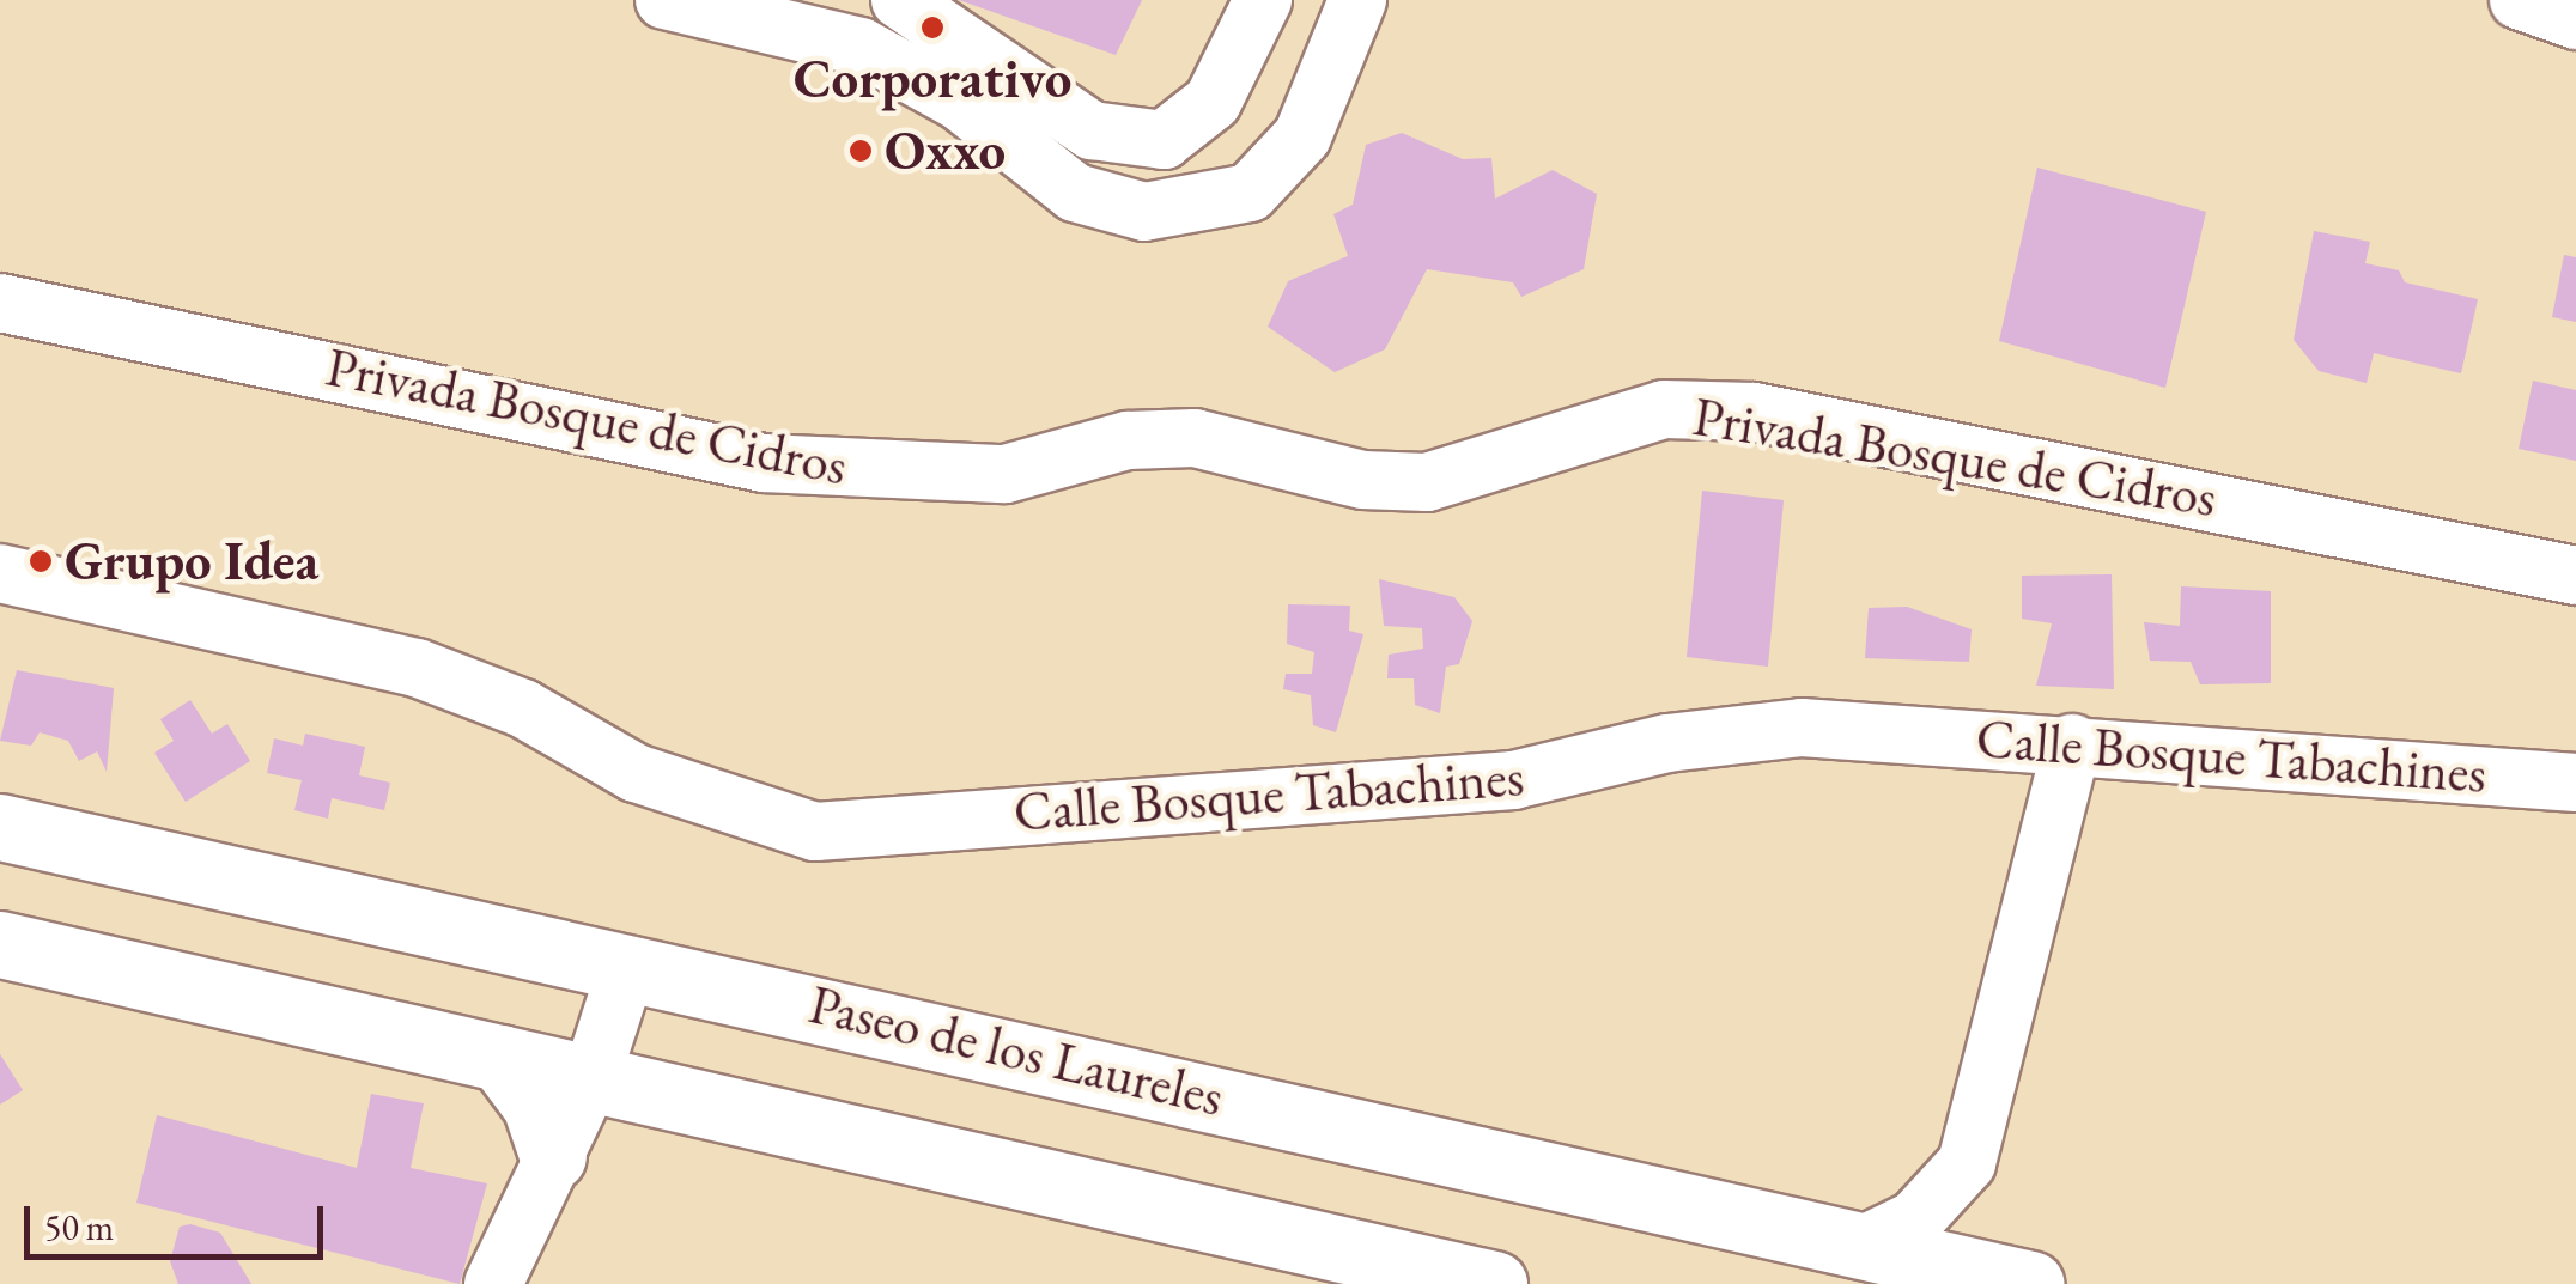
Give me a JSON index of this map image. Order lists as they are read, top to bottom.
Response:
{
  "streets": {
    "main road": ["Paseo de los Laureles"],
    "street": ["Privada Bosque de Cidros", "Calle Bosque Tabachines"]
  },
  "places": ["Corporativo", "Oxxo", "Grupo Idea"],
  "scale_bar": "50 m"
}
